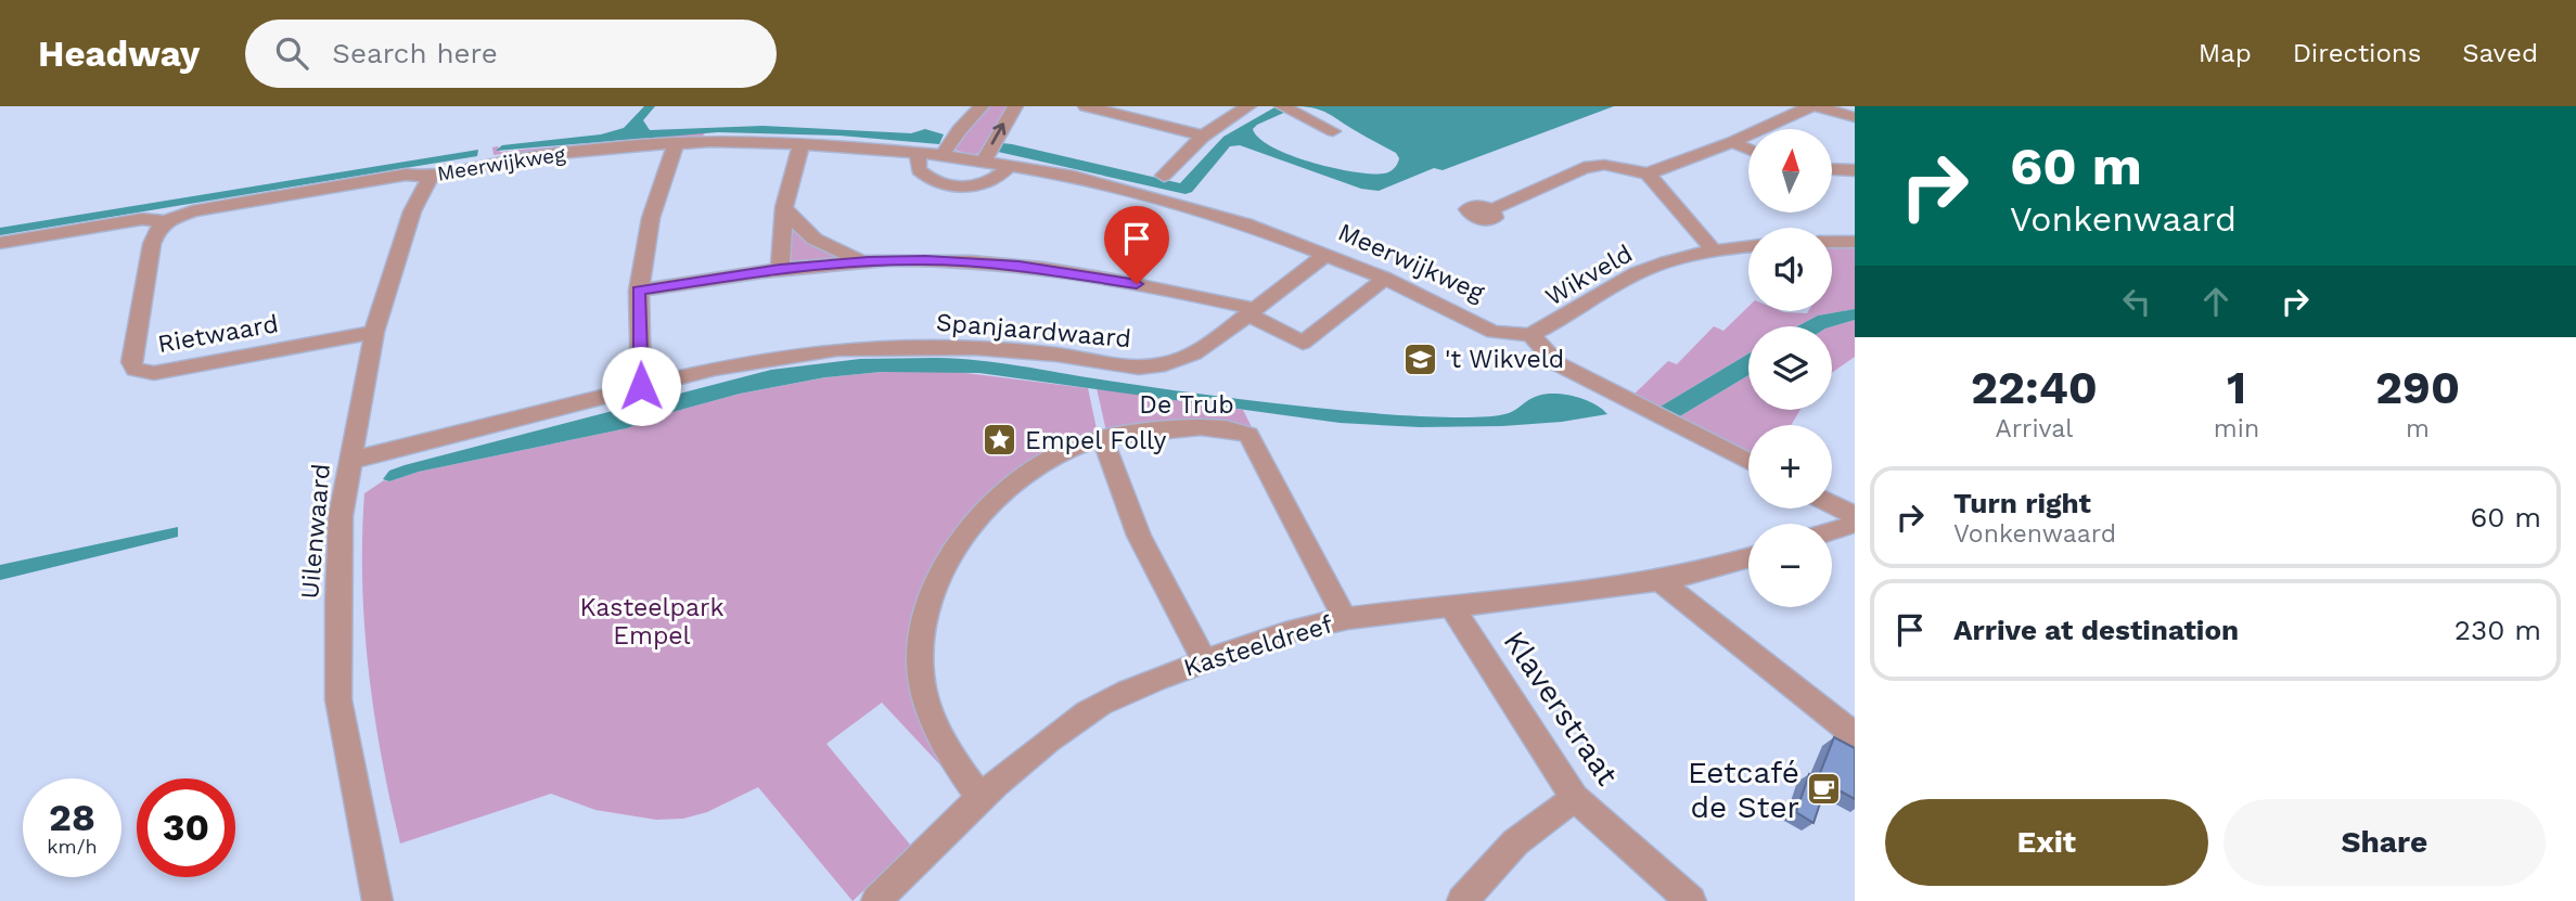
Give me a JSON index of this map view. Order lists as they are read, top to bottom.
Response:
{
  "streets": {
    "street": [
      "Meerwijkweg",
      "Wikveld",
      "Spanjaardwaard",
      "Rietwaard",
      "De Trub",
      "Uilenwaard",
      "Kasteeldreef",
      "Klaverstraat"
    ]
  },
  "crossings": [
    ["Meerwijkweg", "Wikveld"],
    ["Meerwijkweg", "Spanjaardwaard"],
    ["Meerwijkweg", "Rietwaard"],
    ["Meerwijkweg", "Uilenwaard"],
    ["Spanjaardwaard", "Uilenwaard"],
    ["Rietwaard", "Uilenwaard"],
    ["De Trub", "Kasteeldreef"],
    ["Kasteeldreef", "Klaverstraat"]
  ],
  "parks": ["Kasteelpark Empel"],
  "places": {
    "school or university": ["'t Wikveld"],
    "place": ["Empel Folly"],
    "cafe": ["Eetcafé de Ster"]
  },
  "north": "top",
  "page": {
    "header": "Headway",
    "search": "Search here",
    "nav": ["Map", "Directions", "Saved"],
    "turn": ["60 m", "Vonkenwaard"],
    "map_buttons": ["+", "−"],
    "eta": [
      "22:40",
      "Arrival",
      "1",
      "min",
      "290",
      "m"
    ],
    "list": [
      {
        "name": "Turn right",
        "note": "Vonkenwaard",
        "value": "60 m"
      },
      {
        "name": "Arrive at destination",
        "value": "230 m"
      }
    ],
    "speed": "28 km/h",
    "limit": "30",
    "buttons": ["Exit", "Share"]
  }
}
